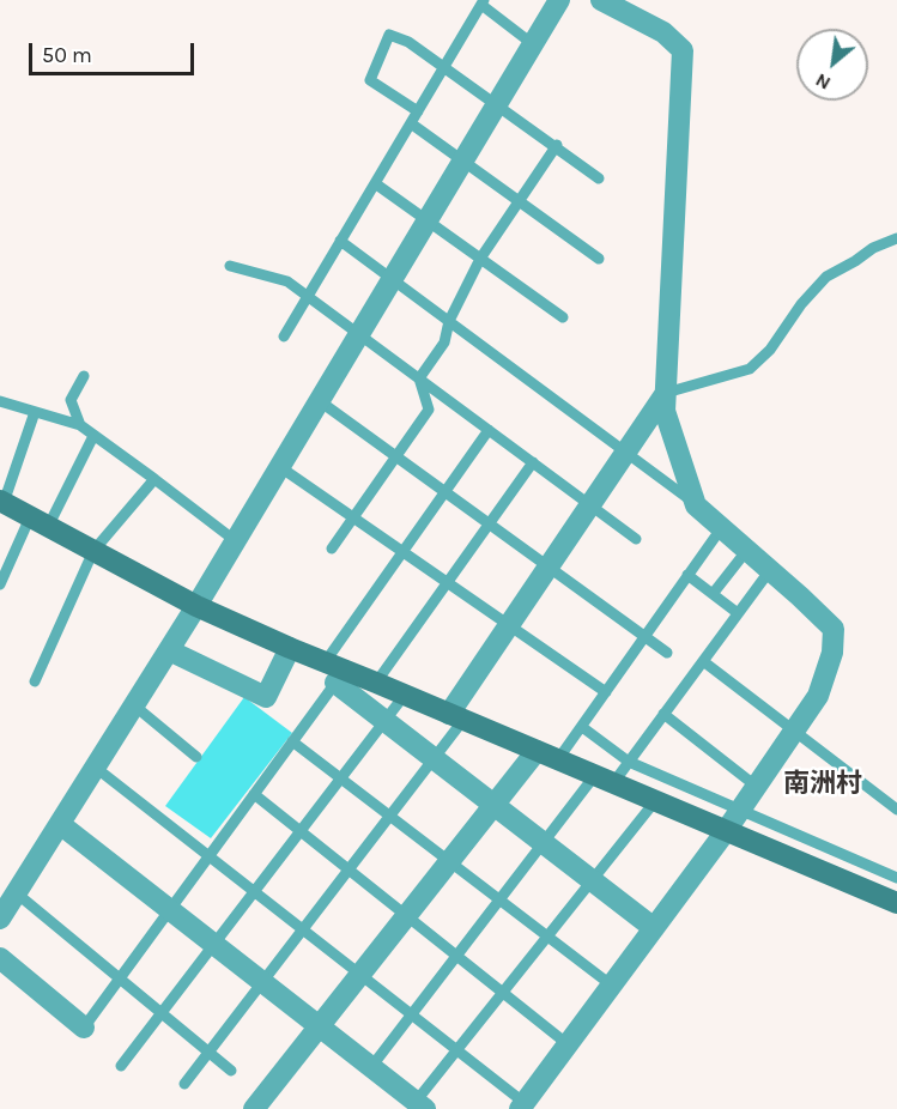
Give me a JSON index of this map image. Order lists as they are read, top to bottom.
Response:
{
  "districts": ["南洲村"],
  "scale_bar": "50 m",
  "north": "bottom left"
}
